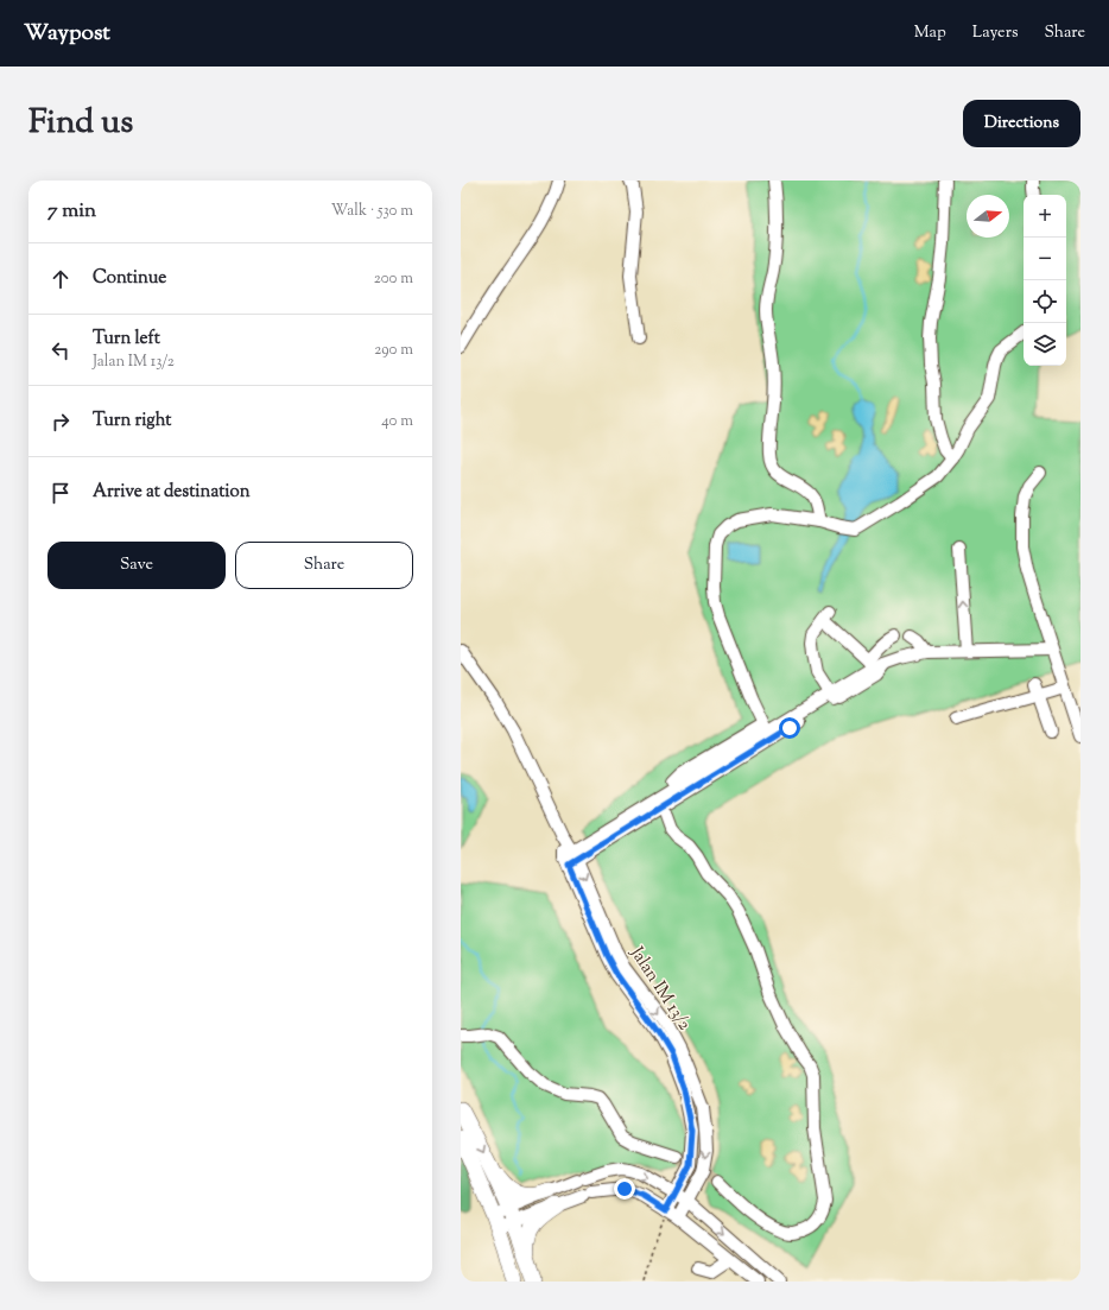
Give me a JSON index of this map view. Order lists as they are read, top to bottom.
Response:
{
  "streets": {
    "street": ["Jalan IM 13/2"]
  },
  "north": "right",
  "page": {
    "header": "Waypost",
    "nav": ["Map", "Layers", "Share"],
    "title": "Find us",
    "buttons": [
      "Directions",
      ["Save", "Share"]
    ],
    "heading": ["7 min", "Walk · 530 m"],
    "map_buttons": ["+", "−"],
    "list": [
      ["Continue", "200 m"],
      ["Turn left", "Jalan IM 13/2", "290 m"],
      ["Turn right", "40 m"],
      "Arrive at destination"
    ]
  }
}
